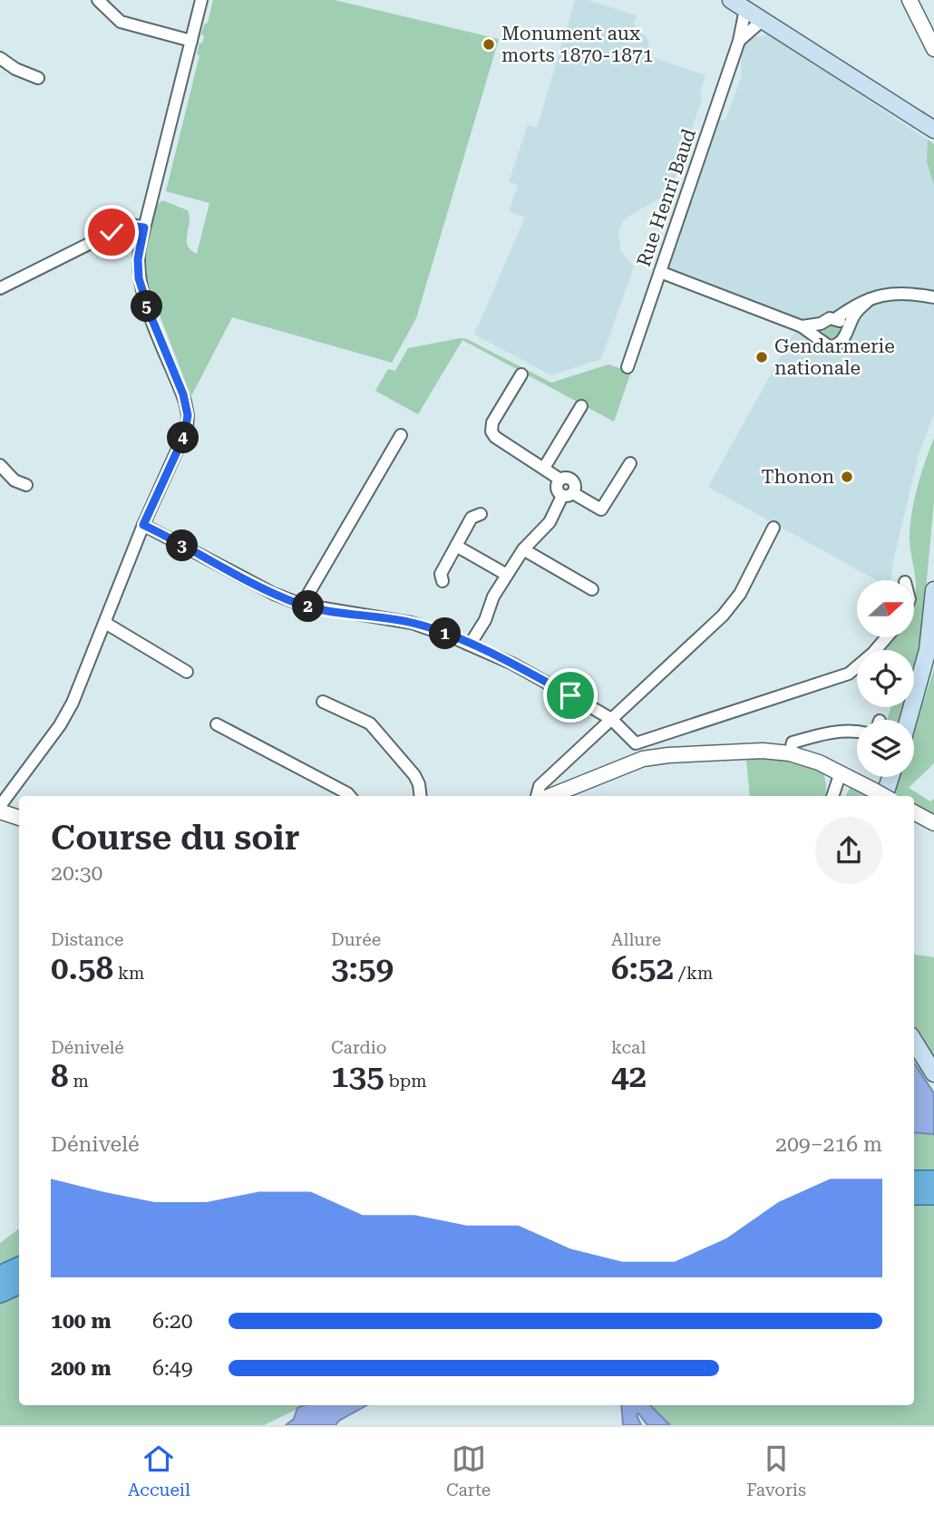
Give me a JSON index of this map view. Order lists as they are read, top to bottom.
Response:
{
  "streets": {
    "street": ["Rue Henri Baud"]
  },
  "places": ["Monument aux morts 1870-1871", "Gendarmerie nationale", "Thonon"],
  "north": "right",
  "page": {
    "pins": [
      "5",
      "4",
      "3",
      "2",
      "1"
    ],
    "heading": ["Course du soir", "20:30"],
    "stats": [
      ["Distance", "0.58 km"],
      ["Durée", "3:59"],
      ["Allure", "6:52 /km"],
      ["Dénivelé", "8 m"],
      ["Cardio", "135 bpm"],
      ["kcal", "42"]
    ],
    "chart": ["Dénivelé", "209–216 m"],
    "list": [
      {
        "name": "100 m",
        "note": "6:20"
      },
      {
        "name": "200 m",
        "note": "6:49"
      }
    ],
    "tabs": ["Accueil", "Carte", "Favoris"]
  }
}
